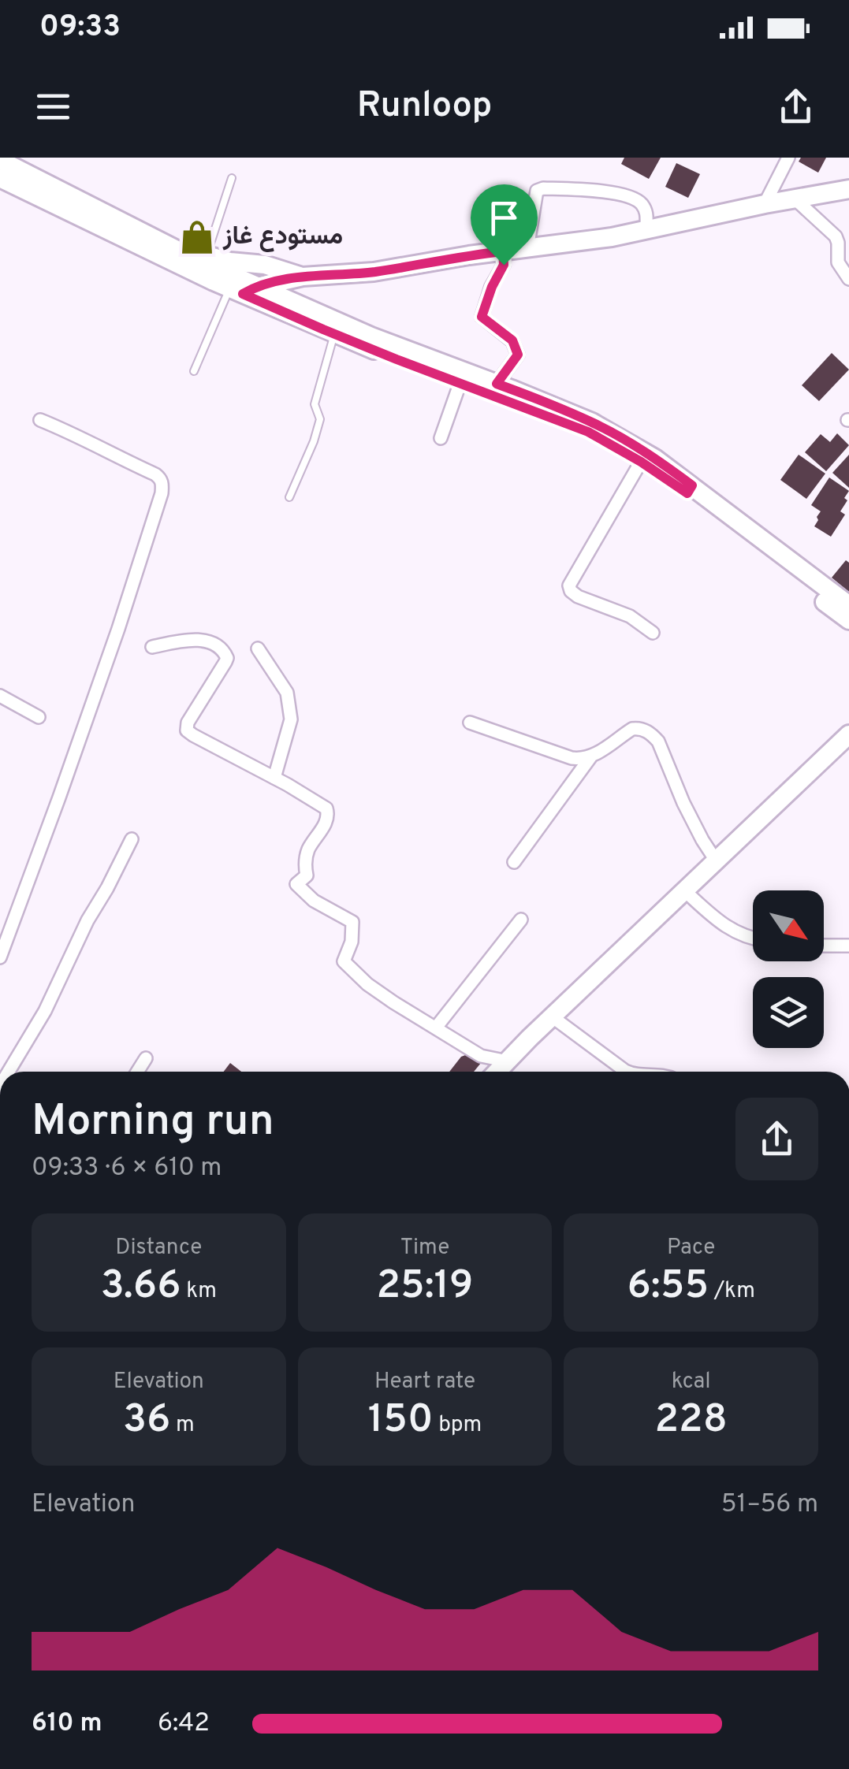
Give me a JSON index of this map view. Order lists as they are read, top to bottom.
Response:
{
  "places": {
    "shop": ["مستودع غاز"]
  },
  "north": "bottom right",
  "page": {
    "status": "09:33",
    "header": "Runloop",
    "heading": ["Morning run", "09:33 · 6 × 610 m"],
    "stats": [
      ["Distance", "3.66 km"],
      ["Time", "25:19"],
      ["Pace", "6:55 /km"],
      ["Elevation", "36 m"],
      ["Heart rate", "150 bpm"],
      ["kcal", "228"]
    ],
    "chart": ["Elevation", "51–56 m"],
    "list": [
      {
        "name": "610 m",
        "note": "6:42"
      }
    ]
  }
}
